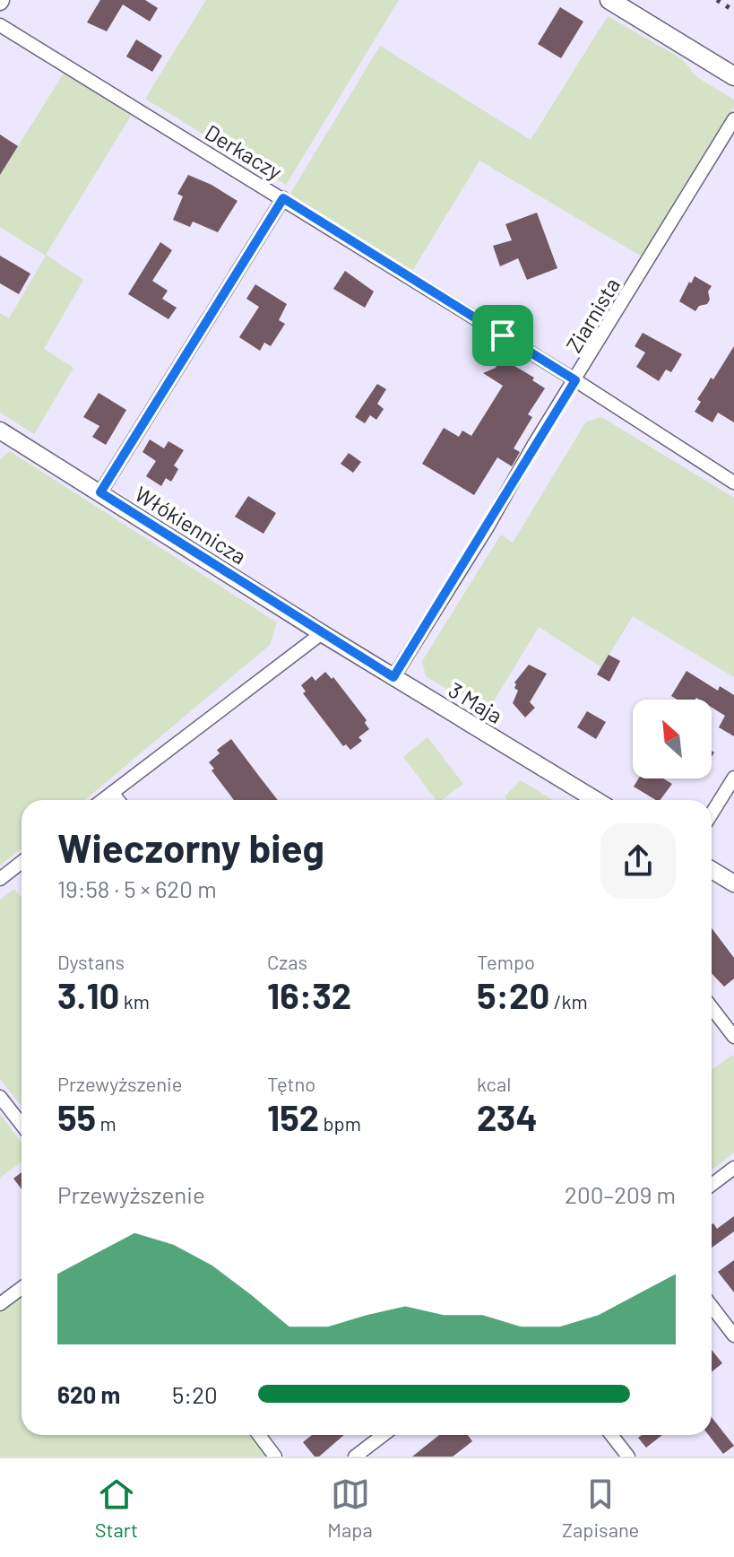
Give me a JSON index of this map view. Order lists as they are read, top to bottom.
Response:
{
  "streets": {
    "street": [
      "Derkaczy",
      "Ziarnista",
      "Włókiennicza",
      "3 Maja"
    ]
  },
  "crossings": [
    ["Derkaczy", "Ziarnista"],
    ["Ziarnista", "3 Maja"],
    ["Włókiennicza", "3 Maja"]
  ],
  "north": "top left",
  "page": {
    "heading": ["Wieczorny bieg", "19:58 · 5 × 620 m"],
    "stats": [
      ["Dystans", "3.10 km"],
      ["Czas", "16:32"],
      ["Tempo", "5:20 /km"],
      ["Przewyższenie", "55 m"],
      ["Tętno", "152 bpm"],
      ["kcal", "234"]
    ],
    "chart": ["Przewyższenie", "200–209 m"],
    "list": [
      {
        "name": "620 m",
        "note": "5:20"
      }
    ],
    "tabs": ["Start", "Mapa", "Zapisane"]
  }
}
